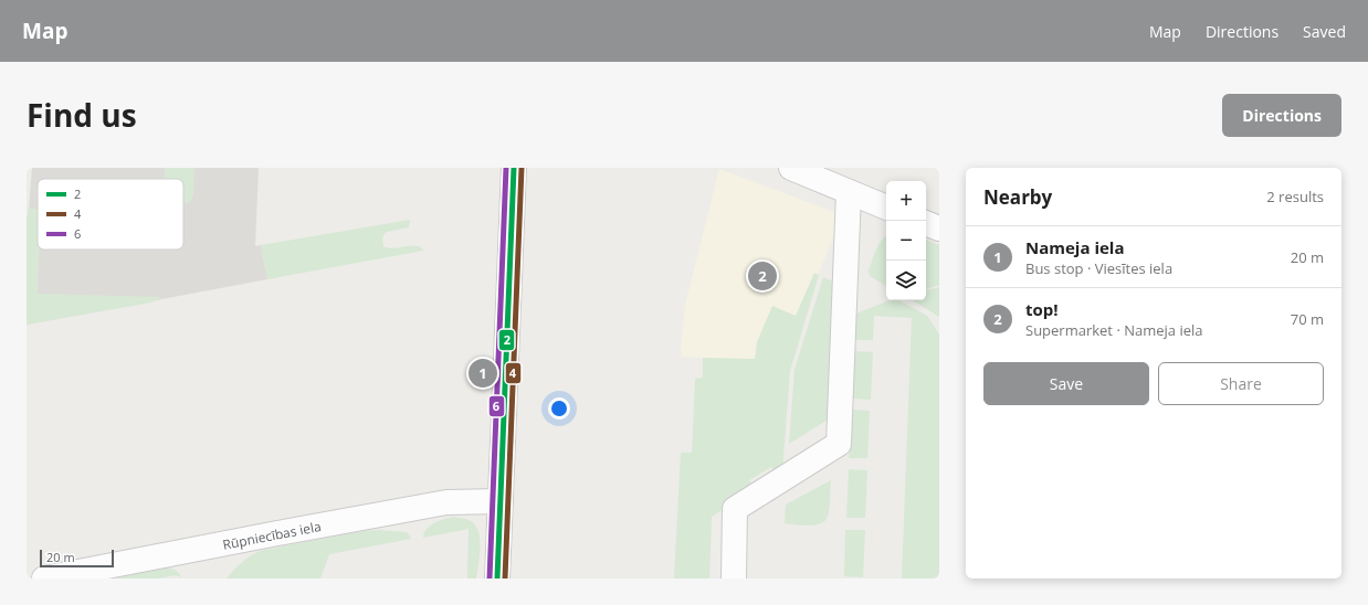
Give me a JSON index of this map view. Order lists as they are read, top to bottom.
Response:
{
  "streets": {
    "street": ["Rūpniecības iela"]
  },
  "lines": ["transit line 2", "transit line 4", "transit line 6"],
  "legend": ["2", "4", "6"],
  "scale_bar": "20 m",
  "page": {
    "header": "Map",
    "nav": ["Map", "Directions", "Saved"],
    "title": "Find us",
    "buttons": [
      "Directions",
      ["Save", "Share"]
    ],
    "heading": ["Nearby", "2 results"],
    "map_buttons": ["+", "−"],
    "list": [
      {
        "mark": "1",
        "name": "Nameja iela",
        "note": "Bus stop · Viesītes iela",
        "value": "20 m"
      },
      {
        "mark": "2",
        "name": "top!",
        "note": "Supermarket · Nameja iela",
        "value": "70 m"
      }
    ],
    "pins": ["2", "1"],
    "scale": "20 m"
  }
}
